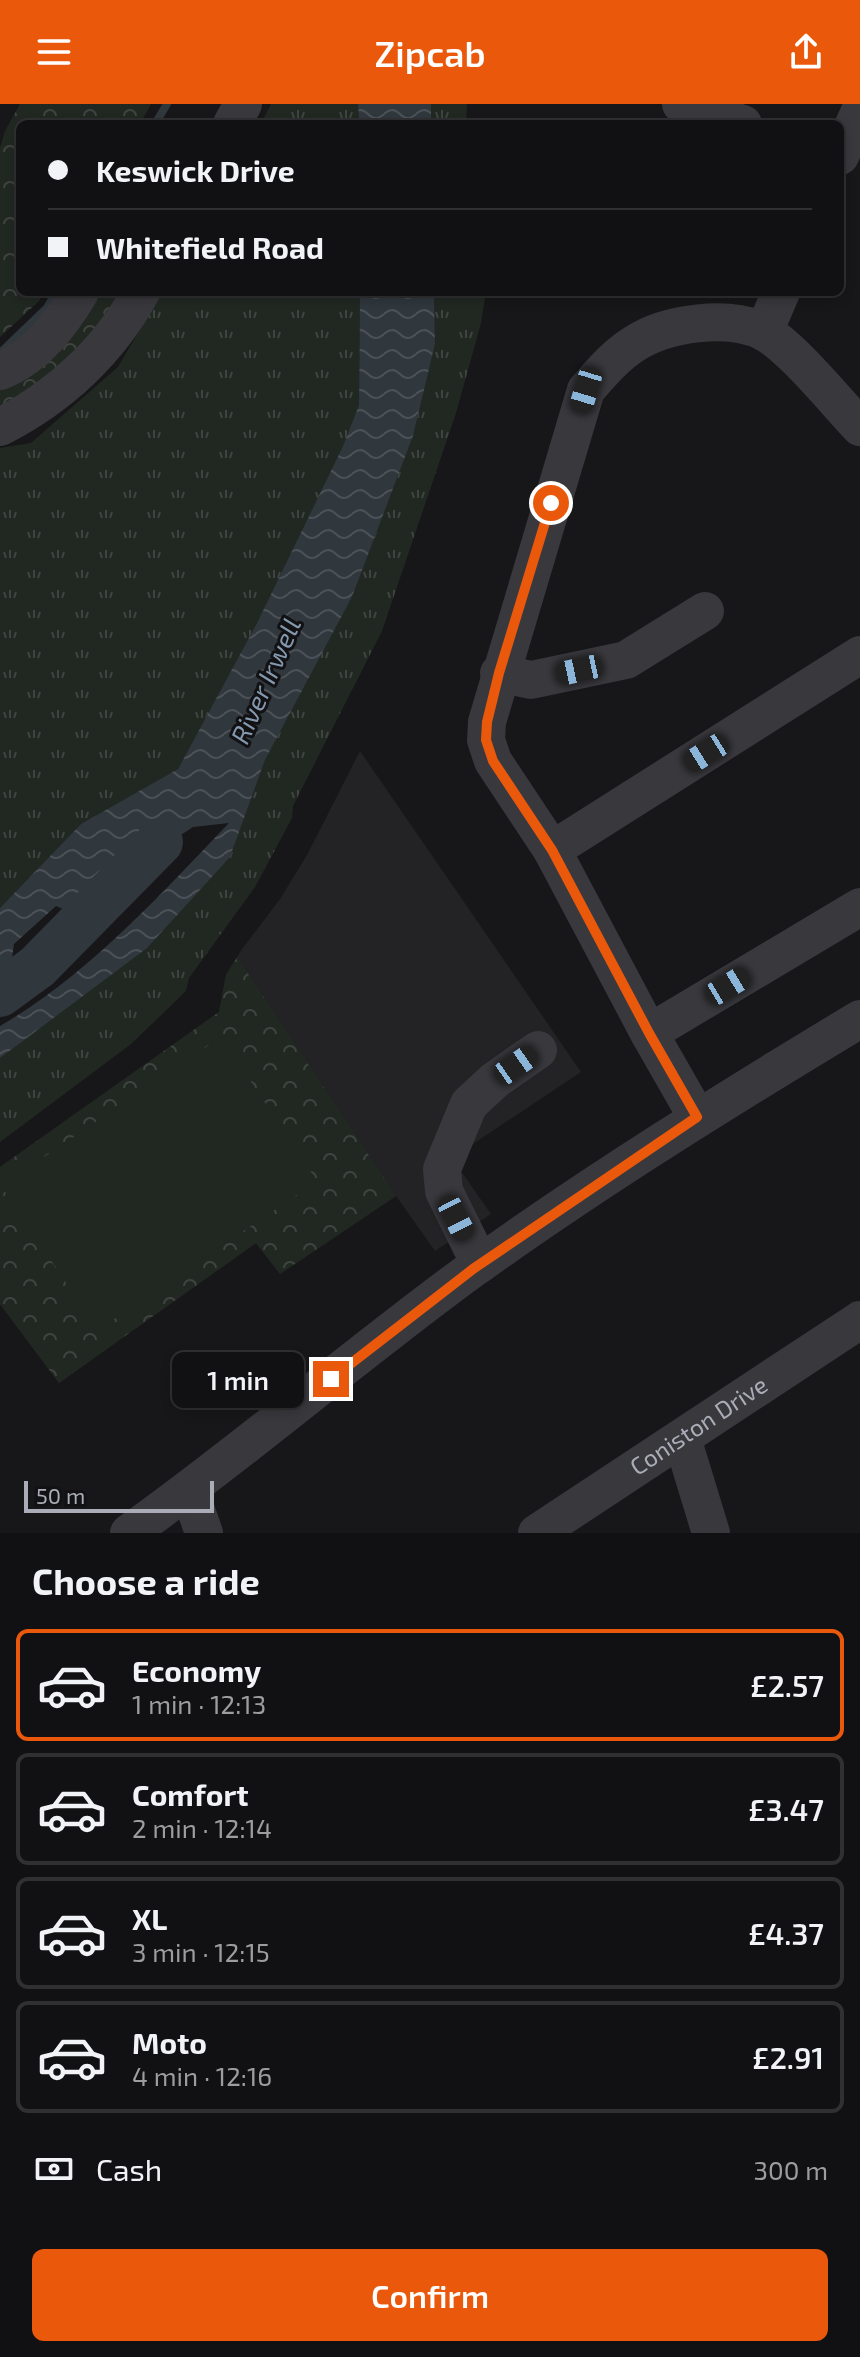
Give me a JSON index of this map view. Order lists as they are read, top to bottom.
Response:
{
  "streets": {
    "street": ["Coniston Drive"]
  },
  "water": ["River Irwell"],
  "scale_bar": "50 m",
  "page": {
    "header": "Zipcab",
    "banner": ["Keswick Drive", "Whitefield Road"],
    "bubble": "1 min",
    "scale": "50 m",
    "heading": "Choose a ride",
    "list": [
      {
        "name": "Economy",
        "note": "1 min · 12:13",
        "value": "£2.57"
      },
      {
        "name": "Comfort",
        "note": "2 min · 12:14",
        "value": "£3.47"
      },
      {
        "name": "XL",
        "note": "3 min · 12:15",
        "value": "£4.37"
      },
      {
        "name": "Moto",
        "note": "4 min · 12:16",
        "value": "£2.91"
      }
    ],
    "pay": ["Cash", "300 m"],
    "buttons": "Confirm"
  }
}
